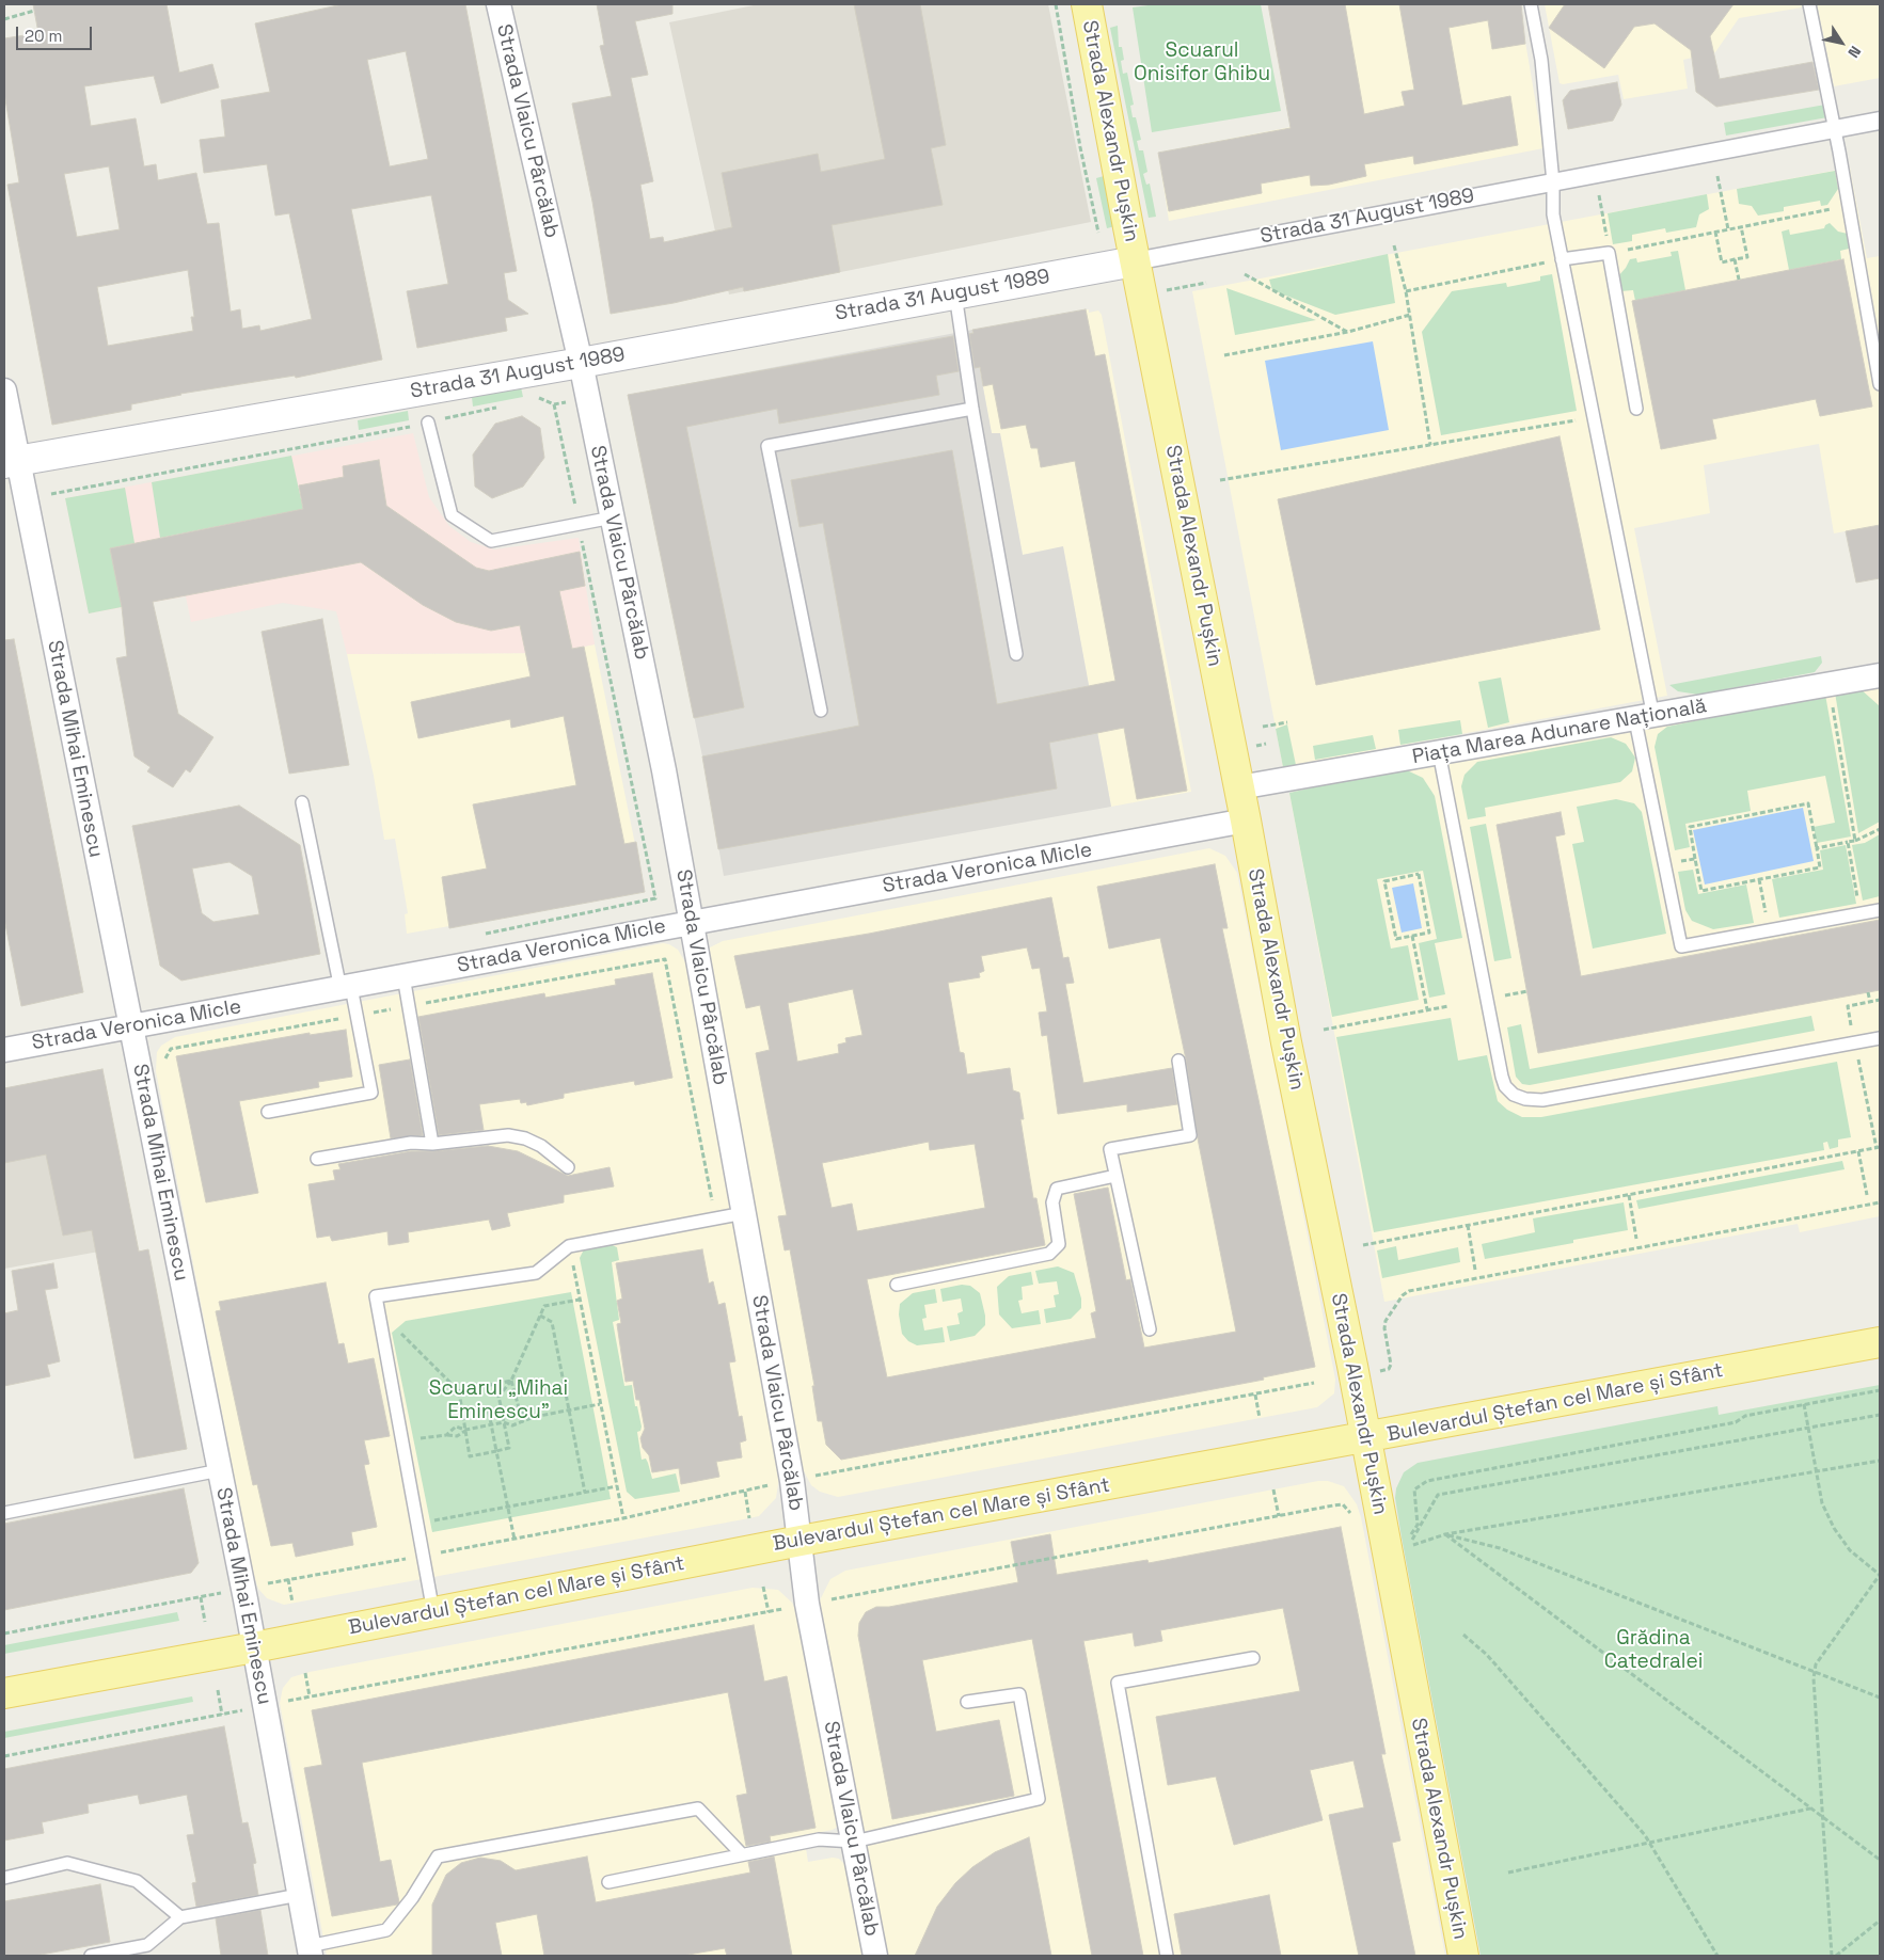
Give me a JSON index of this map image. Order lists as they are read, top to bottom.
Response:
{
  "streets": {
    "main road": ["Strada Alexandr Pușkin", "Bulevardul Ștefan cel Mare și Sfânt"],
    "street": [
      "Strada Vlaicu Pârcălab",
      "Strada 31 August 1989",
      "Piața Marea Adunare Națională",
      "Strada Mihai Eminescu",
      "Strada Veronica Micle"
    ]
  },
  "crossings": [
    ["Strada Vlaicu Pârcălab", "Strada 31 August 1989"],
    ["Strada Vlaicu Pârcălab", "Strada Veronica Micle"],
    ["Strada Vlaicu Pârcălab", "Bulevardul Ștefan cel Mare și Sfânt"],
    ["Strada Alexandr Pușkin", "Strada 31 August 1989"],
    ["Strada Alexandr Pușkin", "Piața Marea Adunare Națională"],
    ["Strada Alexandr Pușkin", "Strada Veronica Micle"],
    ["Strada Alexandr Pușkin", "Bulevardul Ștefan cel Mare și Sfânt"],
    ["Strada 31 August 1989", "Strada Mihai Eminescu"],
    ["Strada Mihai Eminescu", "Strada Veronica Micle"],
    ["Strada Mihai Eminescu", "Bulevardul Ștefan cel Mare și Sfânt"]
  ],
  "parks": ["Scuarul Onisifor Ghibu", "Scuarul „Mihai Eminescu”", "Grădina Catedralei"],
  "scale_bar": "20 m",
  "north": "bottom right"
}
